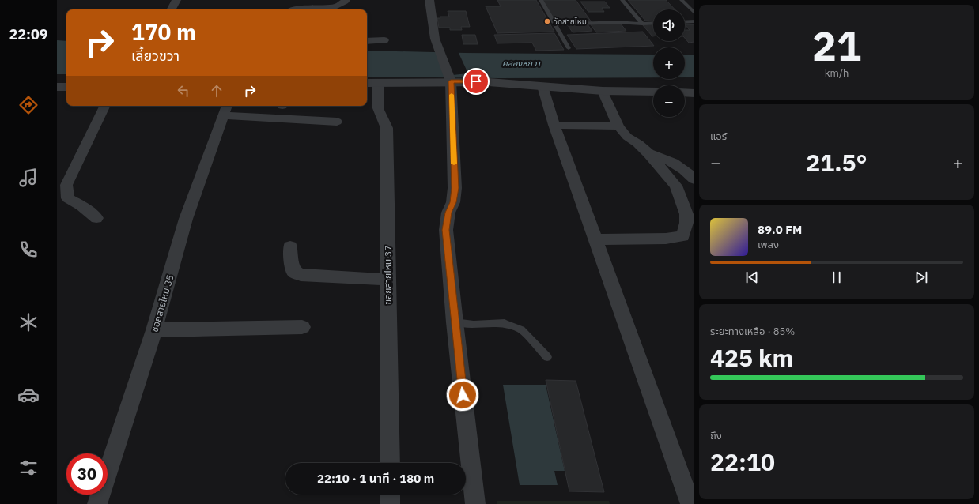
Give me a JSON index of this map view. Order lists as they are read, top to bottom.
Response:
{
  "streets": {
    "street": ["ซอยสายไหม 37", "ซอยสายไหม 35"]
  },
  "water": ["คลองหกวา"],
  "places": ["วัดสายไหม"],
  "page": {
    "tabs": "22:09",
    "tile": [
      ["21", "km/h"],
      "แอร์",
      ["ระยะทางเหลือ · 85%", "425 km"],
      ["ถึง", "22:10"]
    ],
    "map_buttons": ["+", "−"],
    "turn": ["170 m", "เลี้ยวขวา"],
    "heat": ["−", "21.5°", "+"],
    "song": ["89.0 FM", "เพลง"],
    "limit": "30",
    "trip": "22:10 · 1 นาที · 180 m"
  }
}
